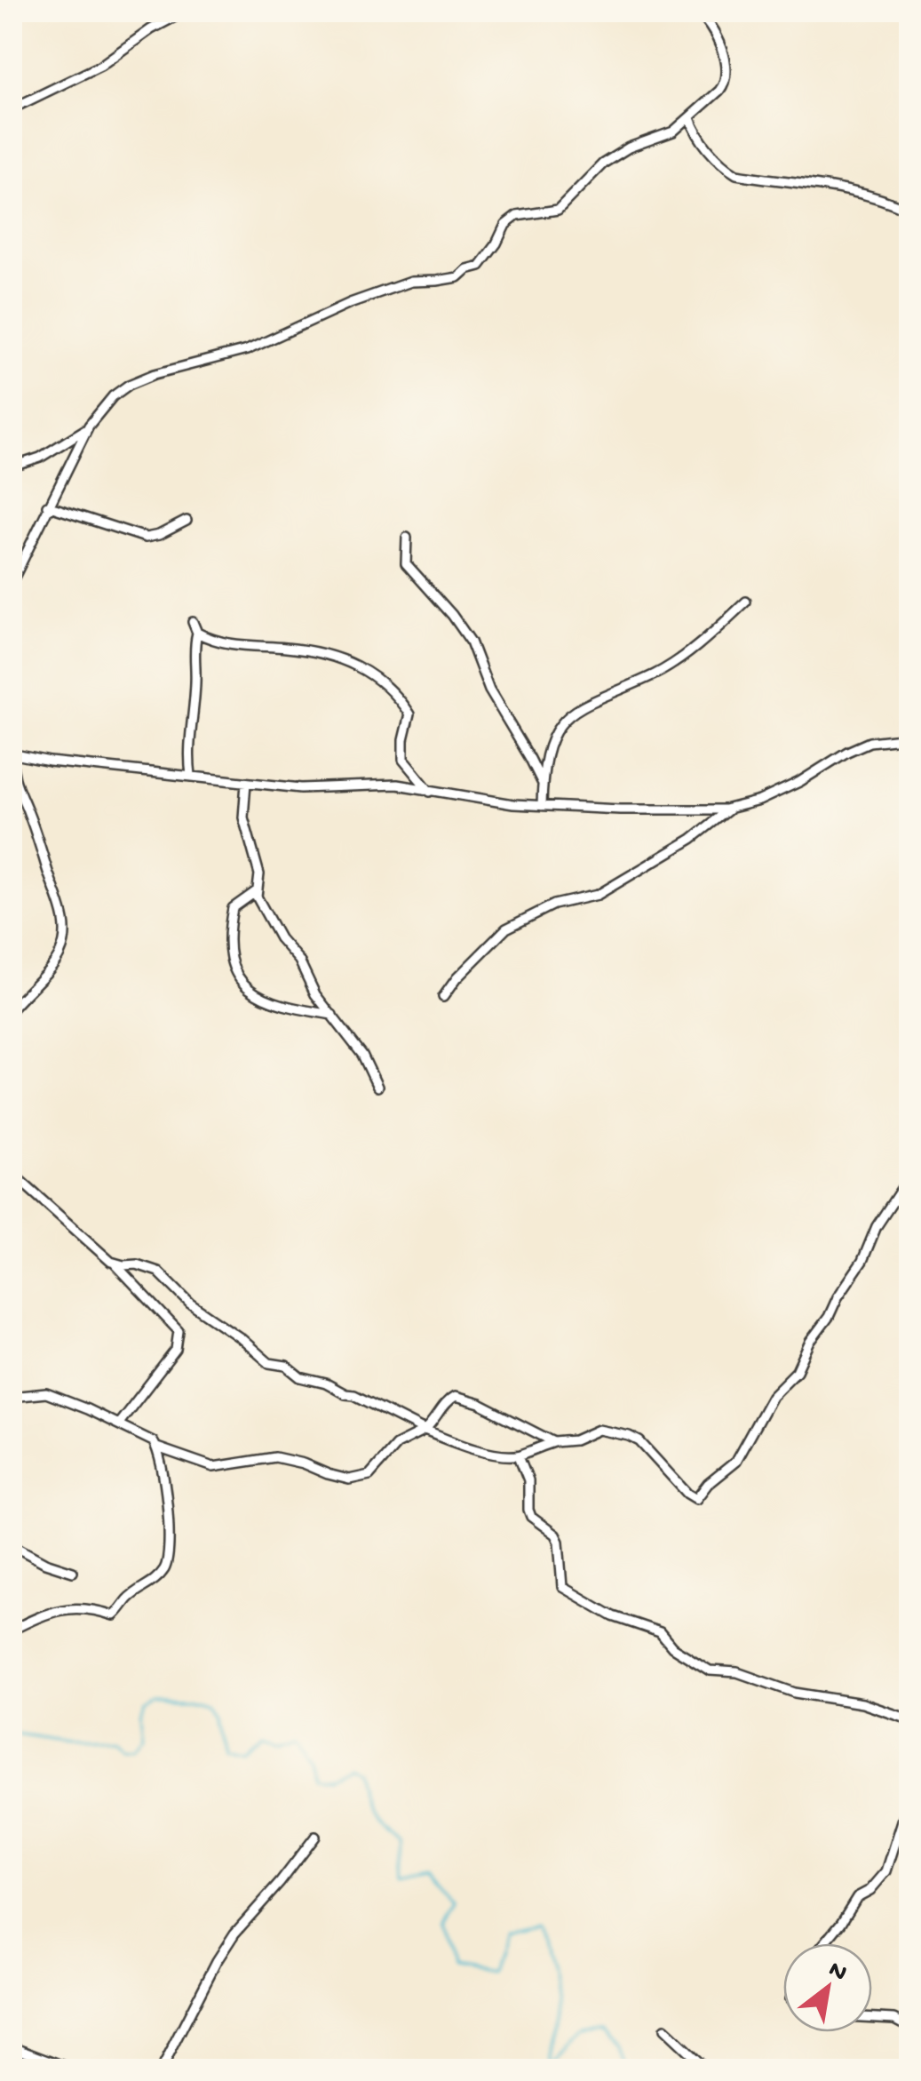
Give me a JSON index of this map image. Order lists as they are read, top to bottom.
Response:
{
  "north": "top right"
}
